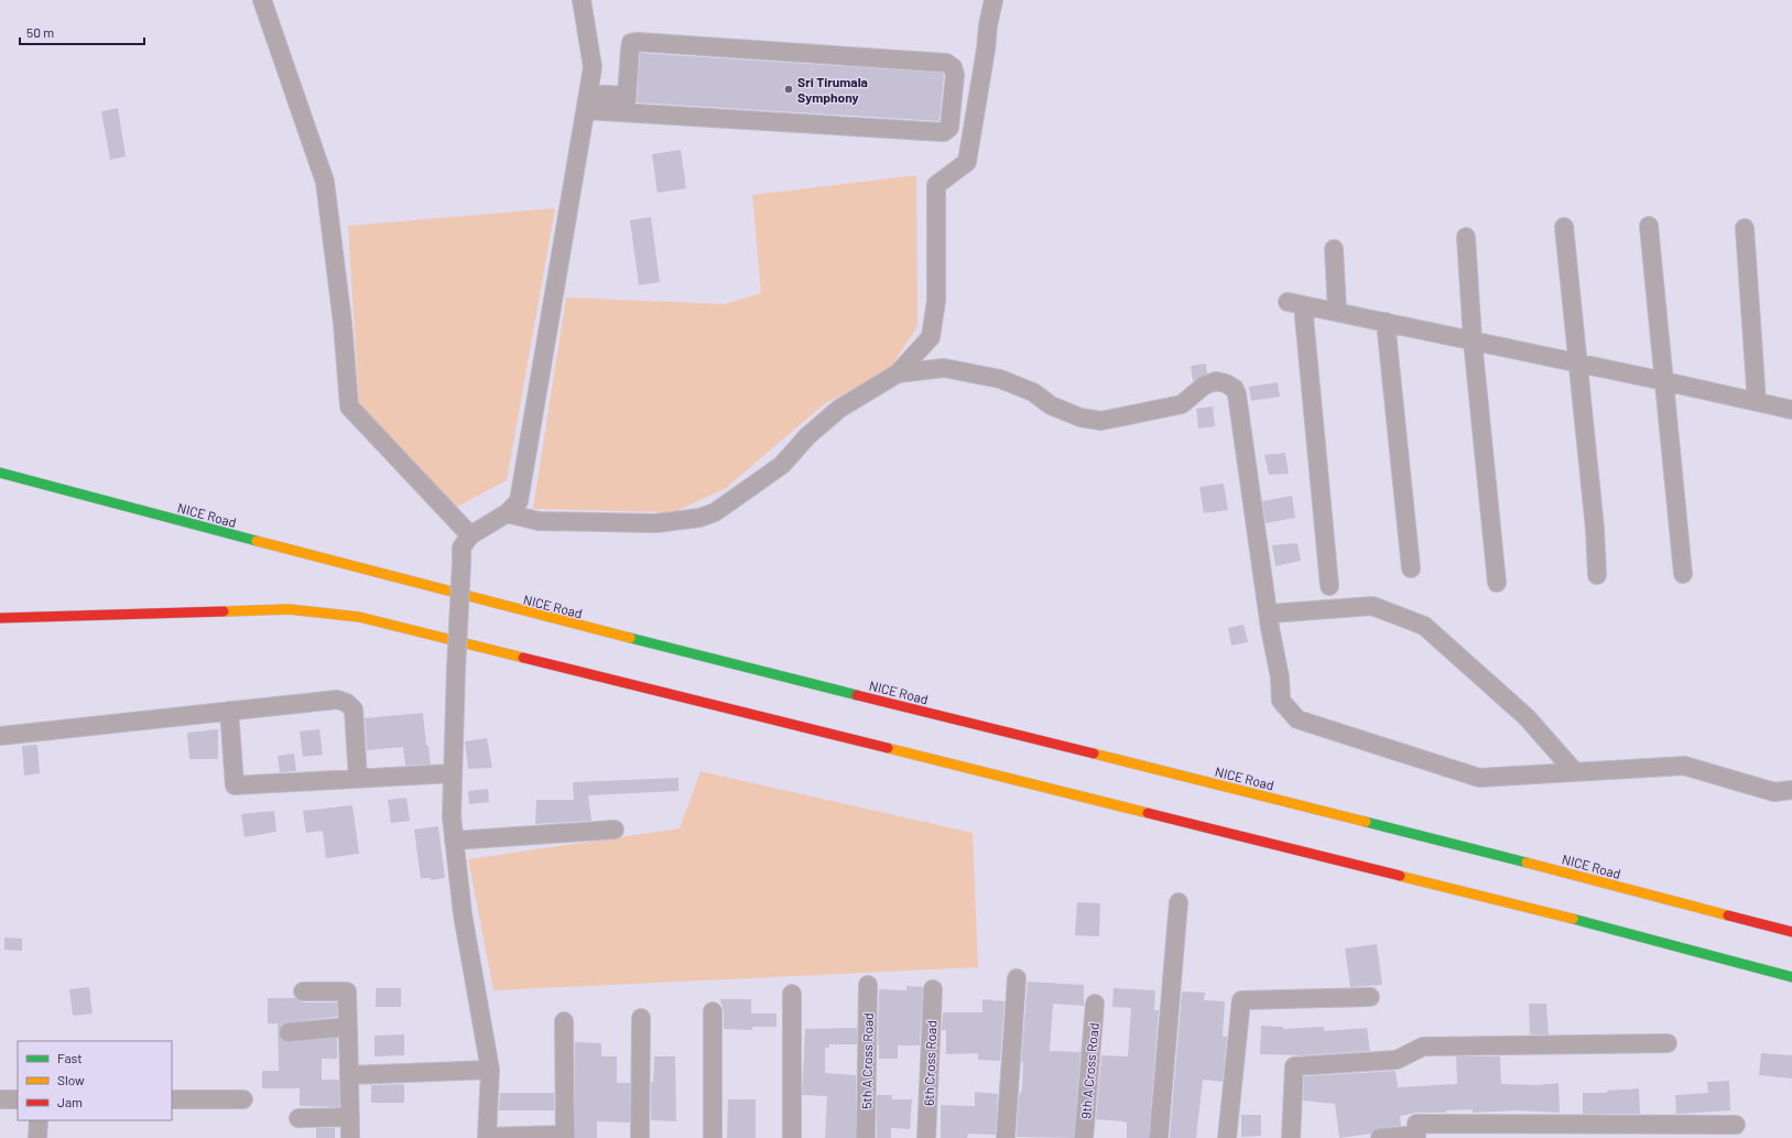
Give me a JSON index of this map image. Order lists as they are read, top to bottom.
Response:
{
  "streets": {
    "highway": ["NICE Road"],
    "street": ["5th A Cross Road", "6th Cross Road", "9th A Cross Road"]
  },
  "places": ["Sri Tirumala Symphony"],
  "legend": ["Fast", "Slow", "Jam"],
  "scale_bar": "50 m"
}
